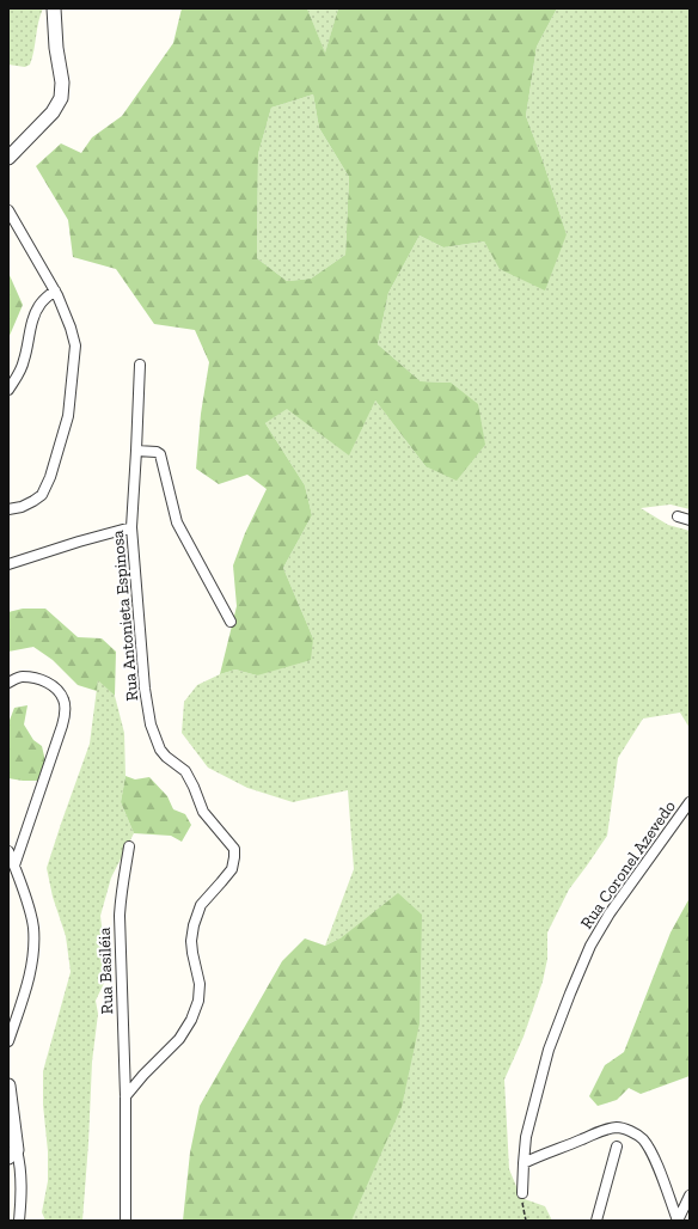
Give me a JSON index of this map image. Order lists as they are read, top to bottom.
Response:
{
  "streets": {
    "street": ["Rua Antonieta Espinosa", "Rua Coronel Azevedo", "Rua Basiléia"]
  },
  "crossings": [
    ["Rua Antonieta Espinosa", "Rua Basiléia"]
  ]
}
